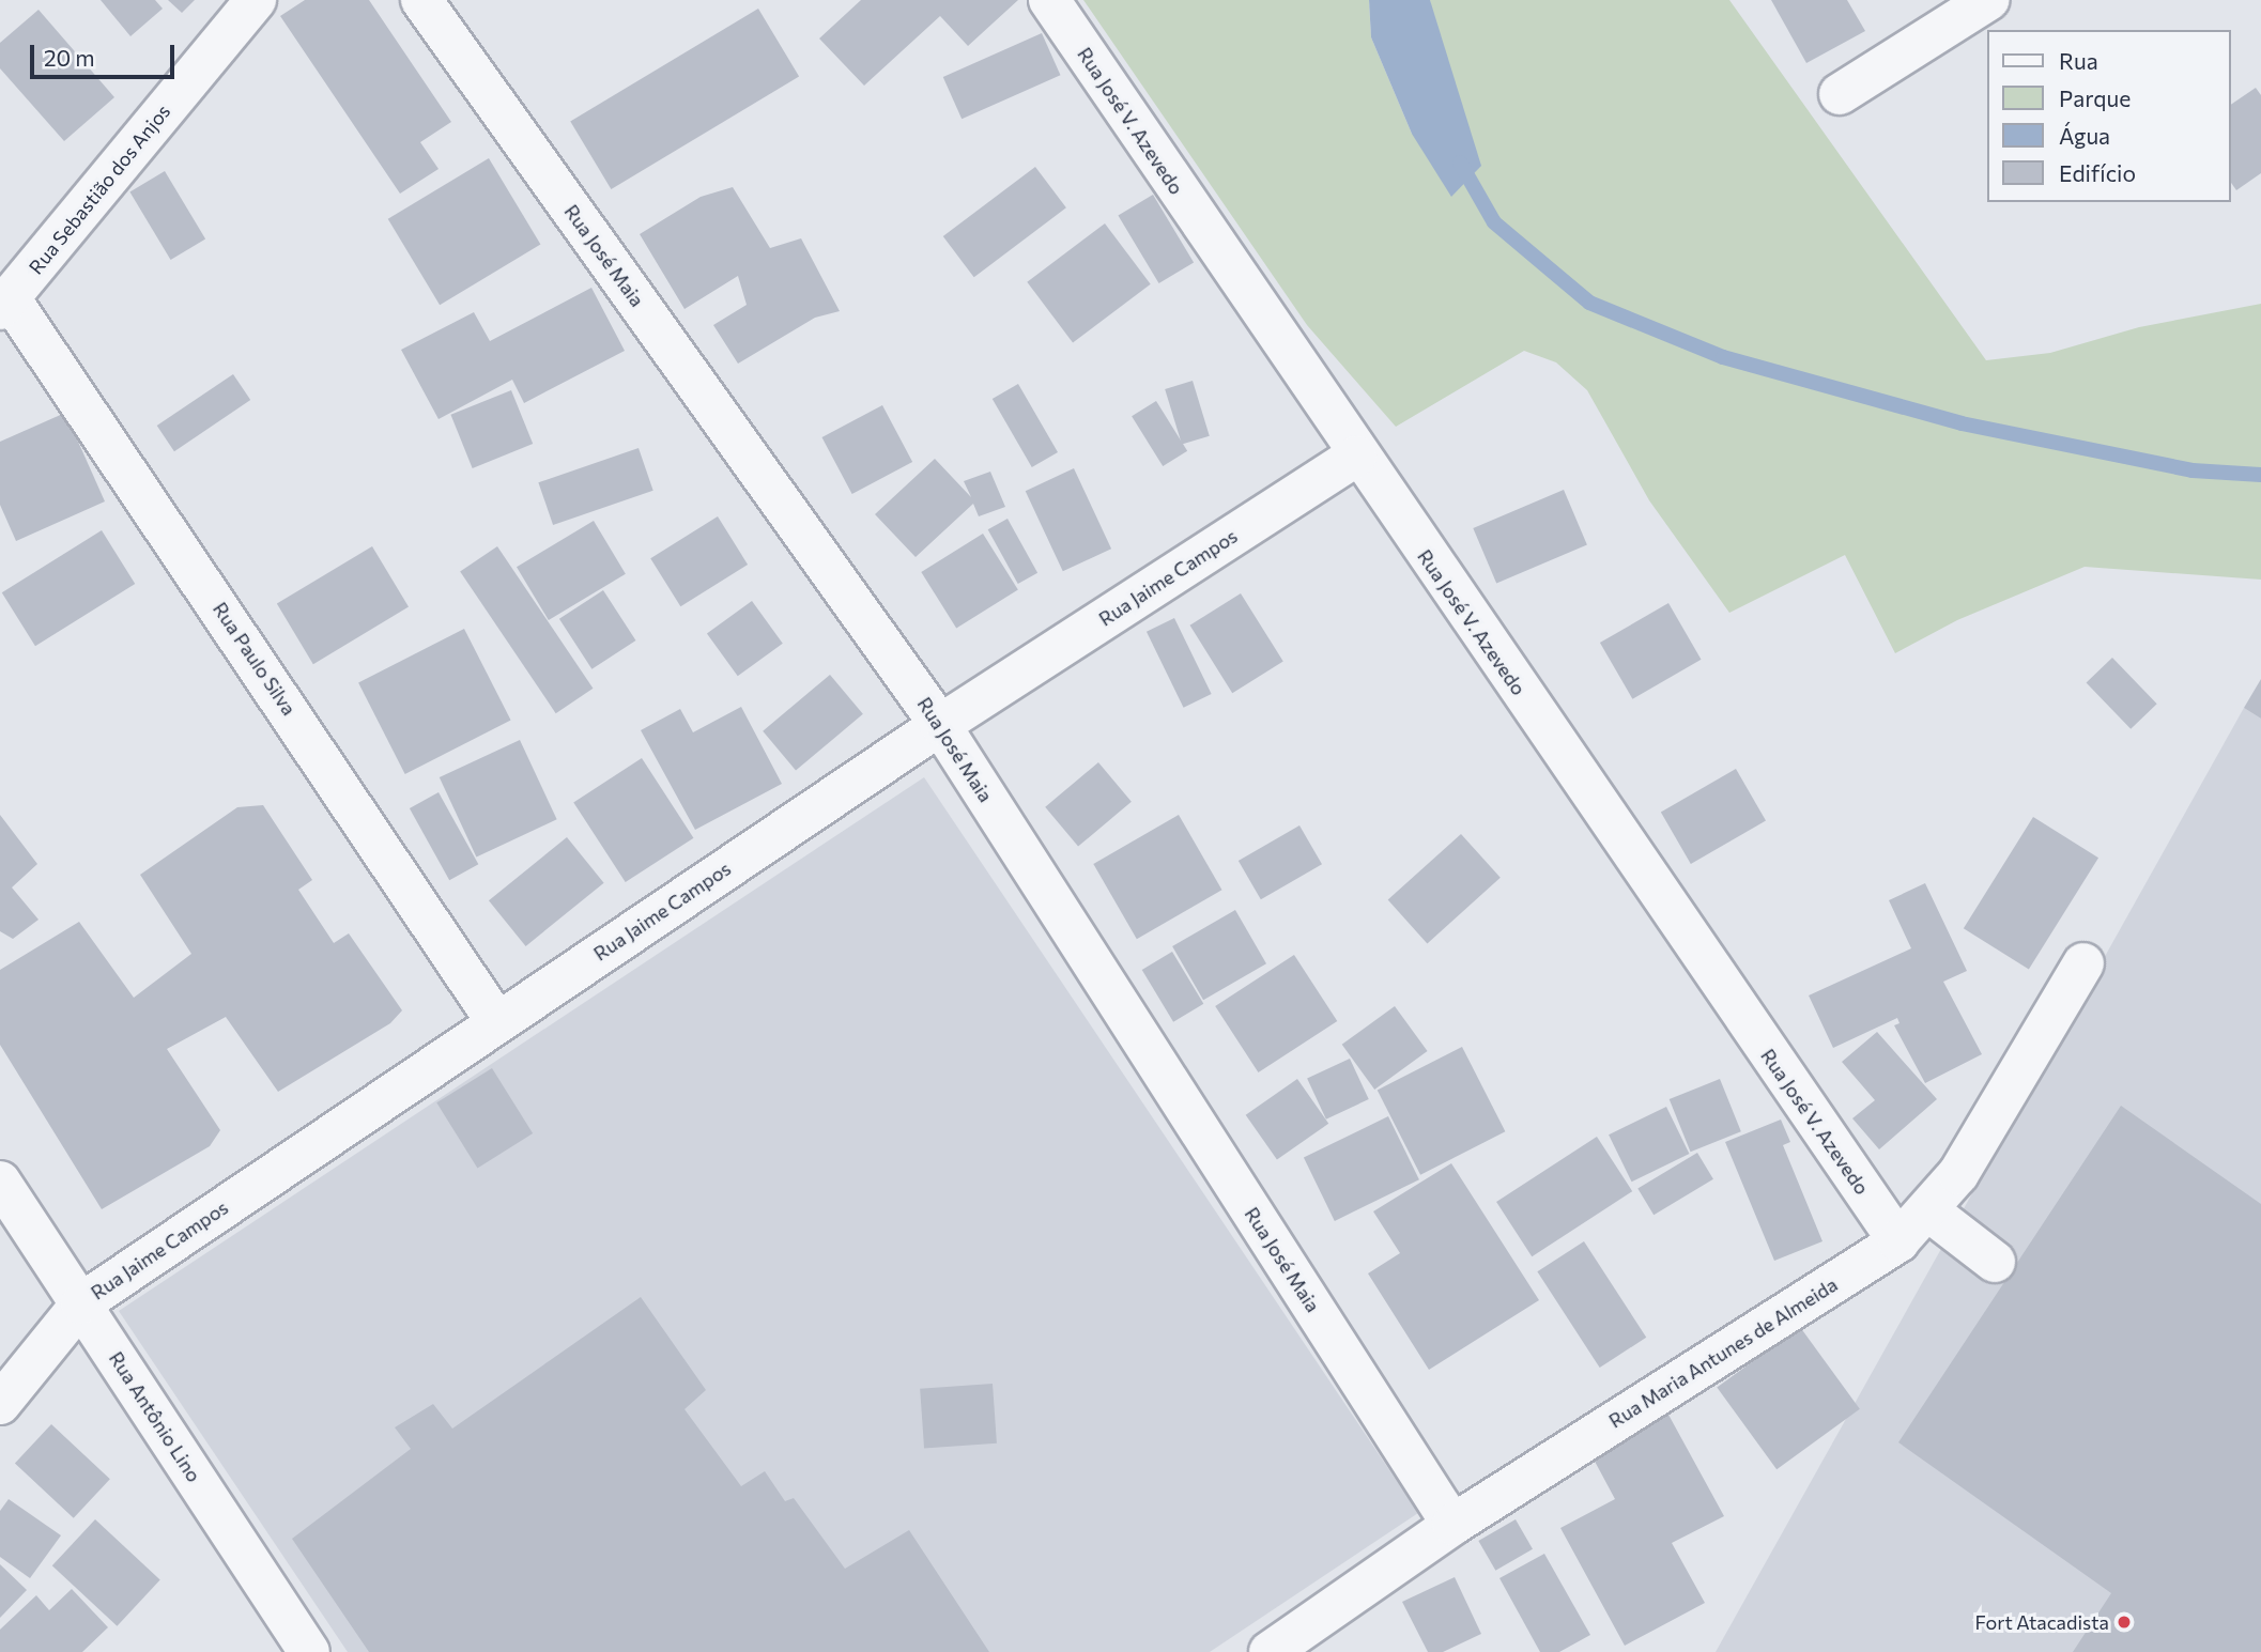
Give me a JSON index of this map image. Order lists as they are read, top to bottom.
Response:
{
  "streets": {
    "street": [
      "Rua José V. Azevedo",
      "Rua Sebastião dos Anjos",
      "Rua José Maia",
      "Rua Jaime Campos",
      "Rua Paulo Silva",
      "Rua Maria Antunes de Almeida",
      "Rua Antônio Lino"
    ]
  },
  "crossings": [
    ["Rua José V. Azevedo", "Rua Jaime Campos"],
    ["Rua José V. Azevedo", "Rua Maria Antunes de Almeida"],
    ["Rua Sebastião dos Anjos", "Rua Paulo Silva"],
    ["Rua José Maia", "Rua Jaime Campos"],
    ["Rua José Maia", "Rua Maria Antunes de Almeida"],
    ["Rua Jaime Campos", "Rua Paulo Silva"],
    ["Rua Jaime Campos", "Rua Antônio Lino"]
  ],
  "places": ["Fort Atacadista"],
  "legend": [
    "Rua",
    "Parque",
    "Água",
    "Edifício"
  ],
  "scale_bar": "20 m"
}
